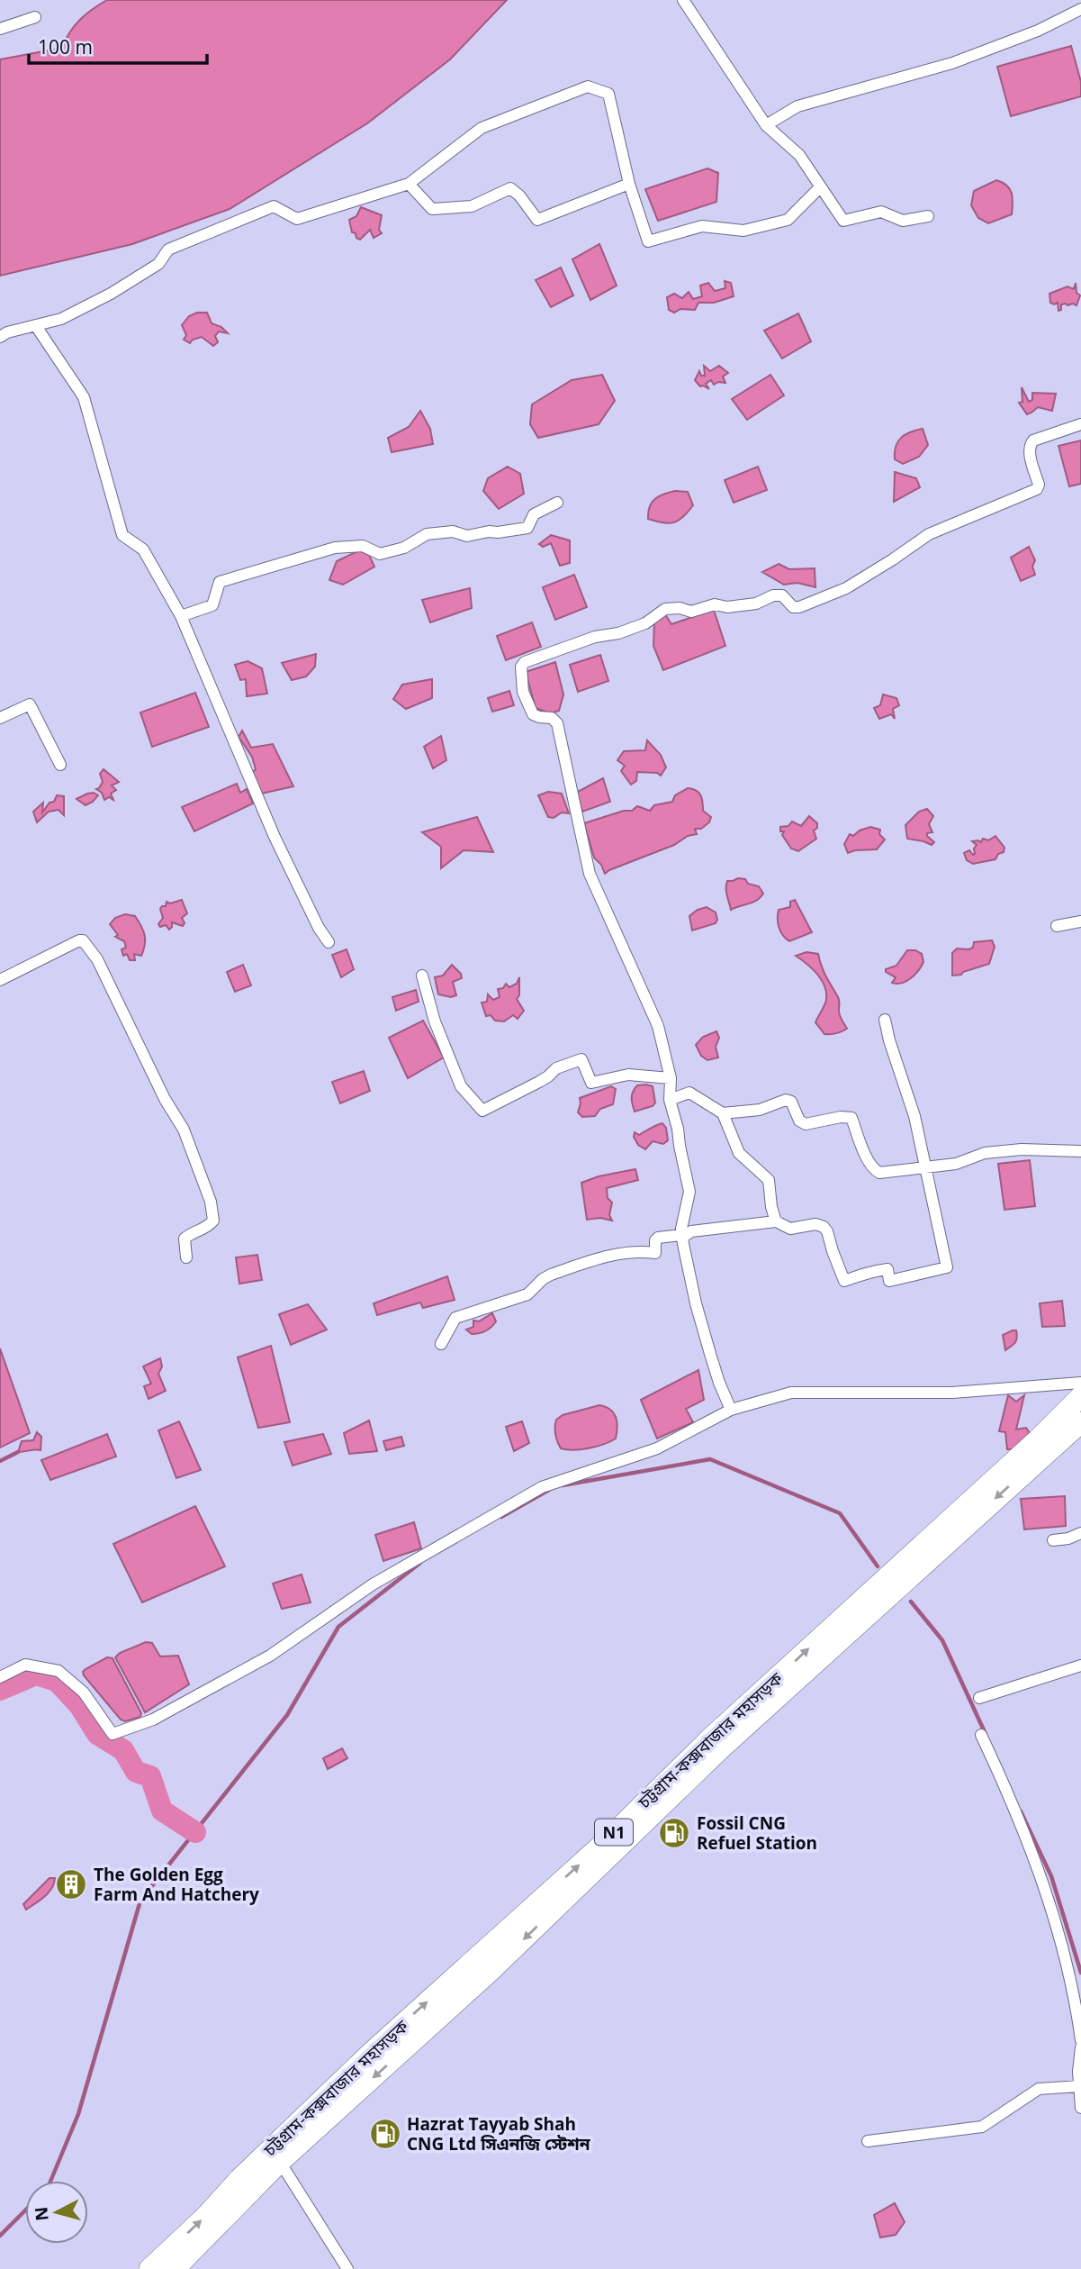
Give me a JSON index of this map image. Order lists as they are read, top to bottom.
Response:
{
  "streets": {
    "highway": ["চট্টগ্রাম-কক্সবাজার মহাসড়ক", "N1"]
  },
  "places": {
    "fuel station": ["Fossil CNG Refuel Station", "Hazrat Tayyab Shah CNG Ltd সিএনজি স্টেশন"],
    "building": ["The Golden Egg Farm And Hatchery"]
  },
  "scale_bar": "100 m",
  "north": "left"
}
